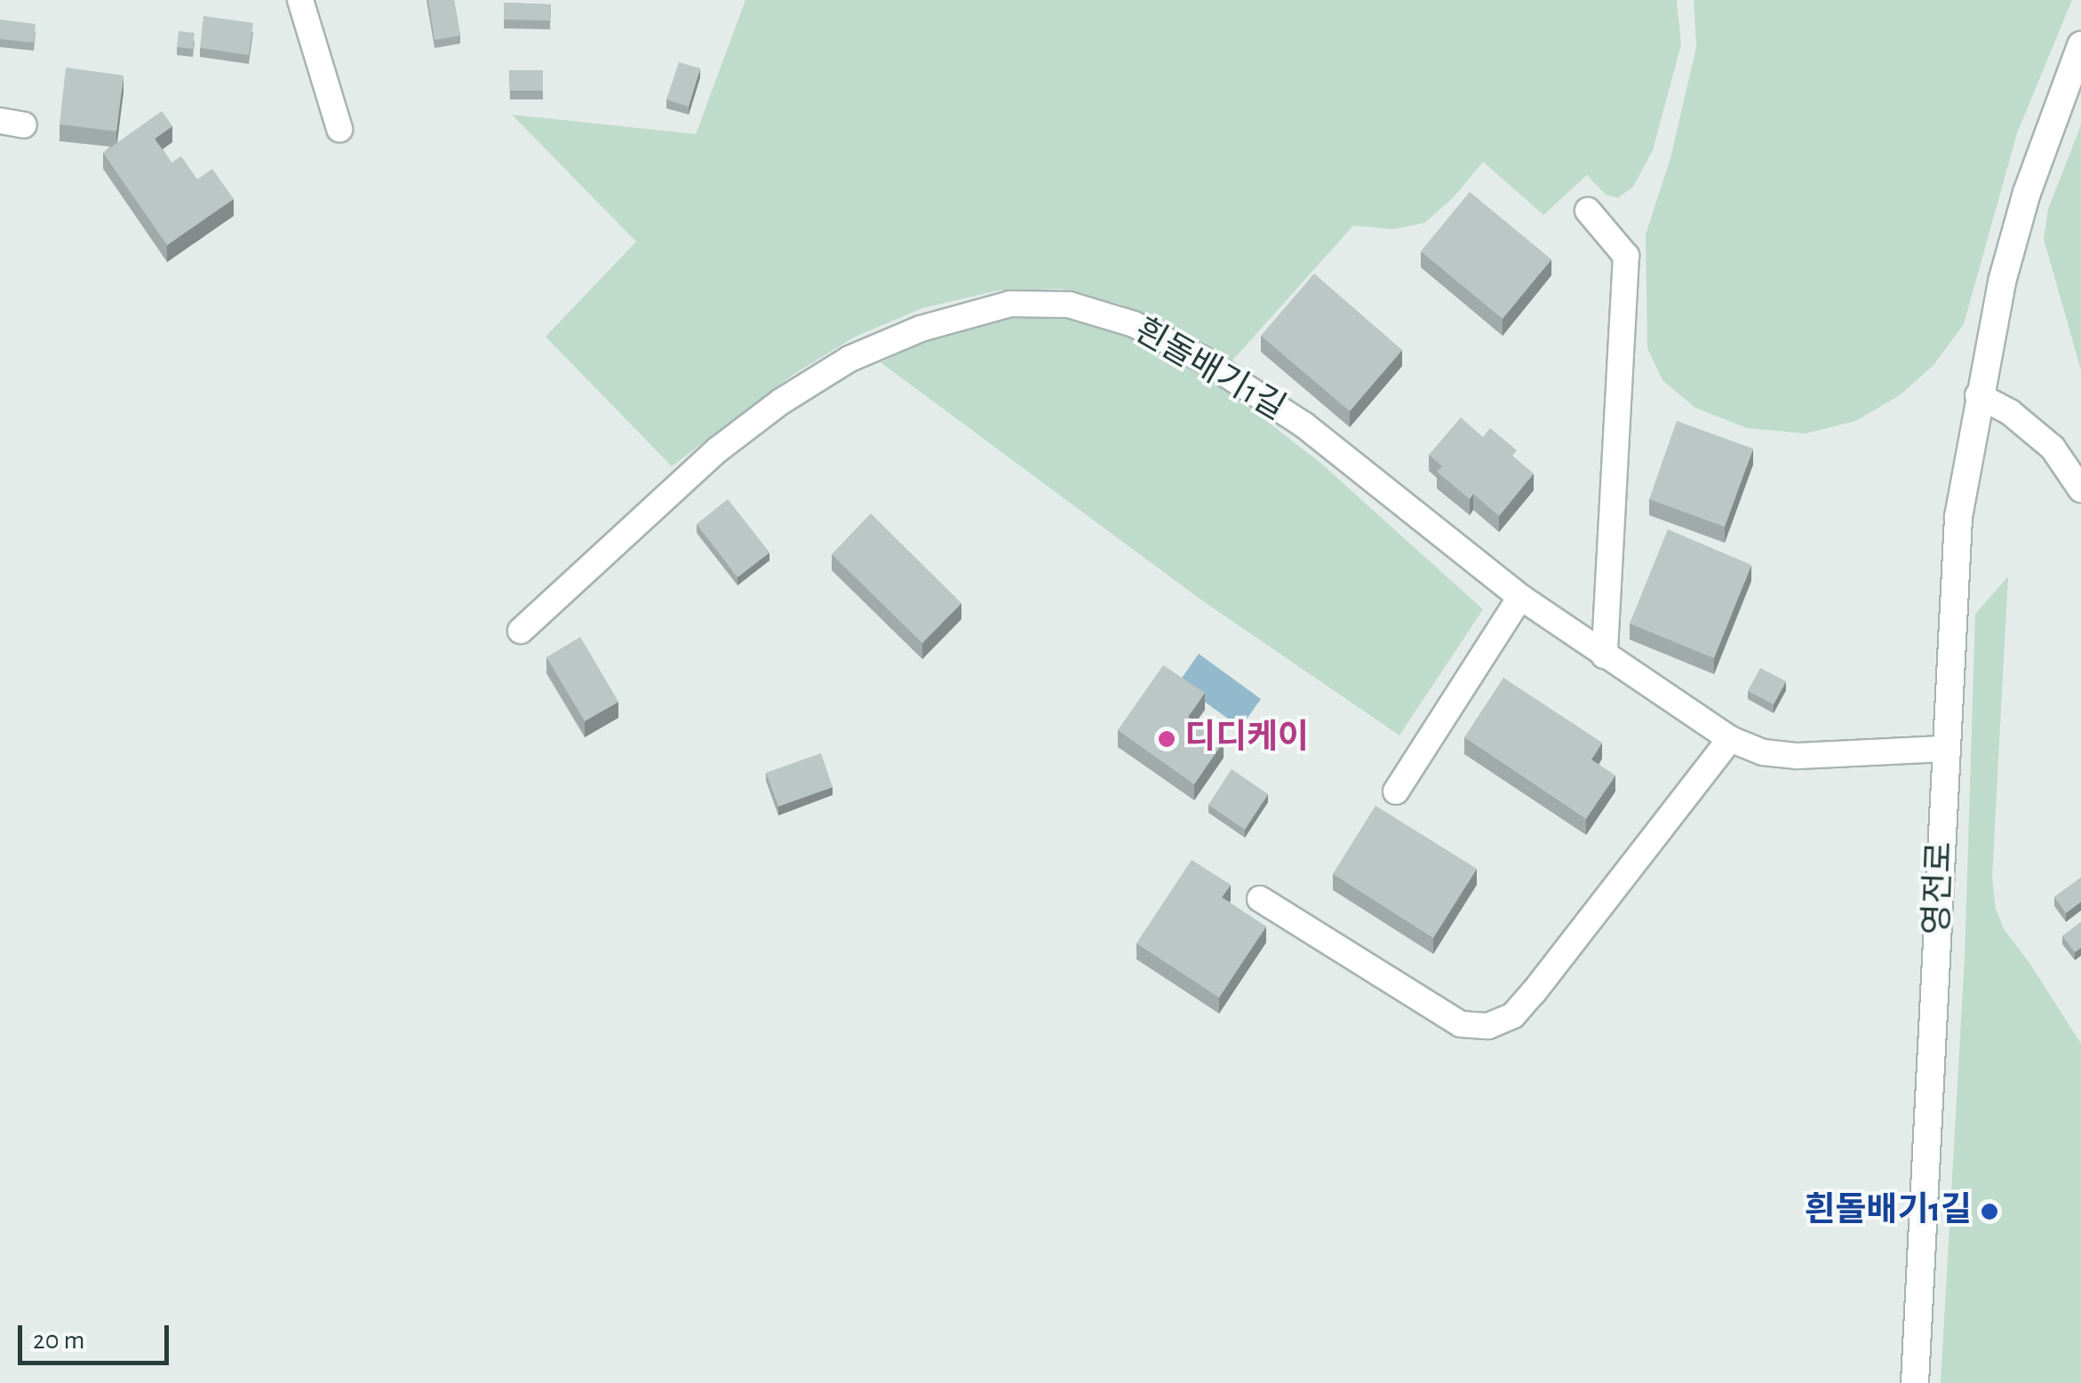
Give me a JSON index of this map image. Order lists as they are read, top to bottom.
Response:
{
  "streets": {
    "street": ["영전로"],
    "lane": ["흰돌배기1길"]
  },
  "crossings": [
    ["흰돌배기1길", "영전로"]
  ],
  "places": ["디디케이", "흰돌배기1길"],
  "scale_bar": "20 m"
}
